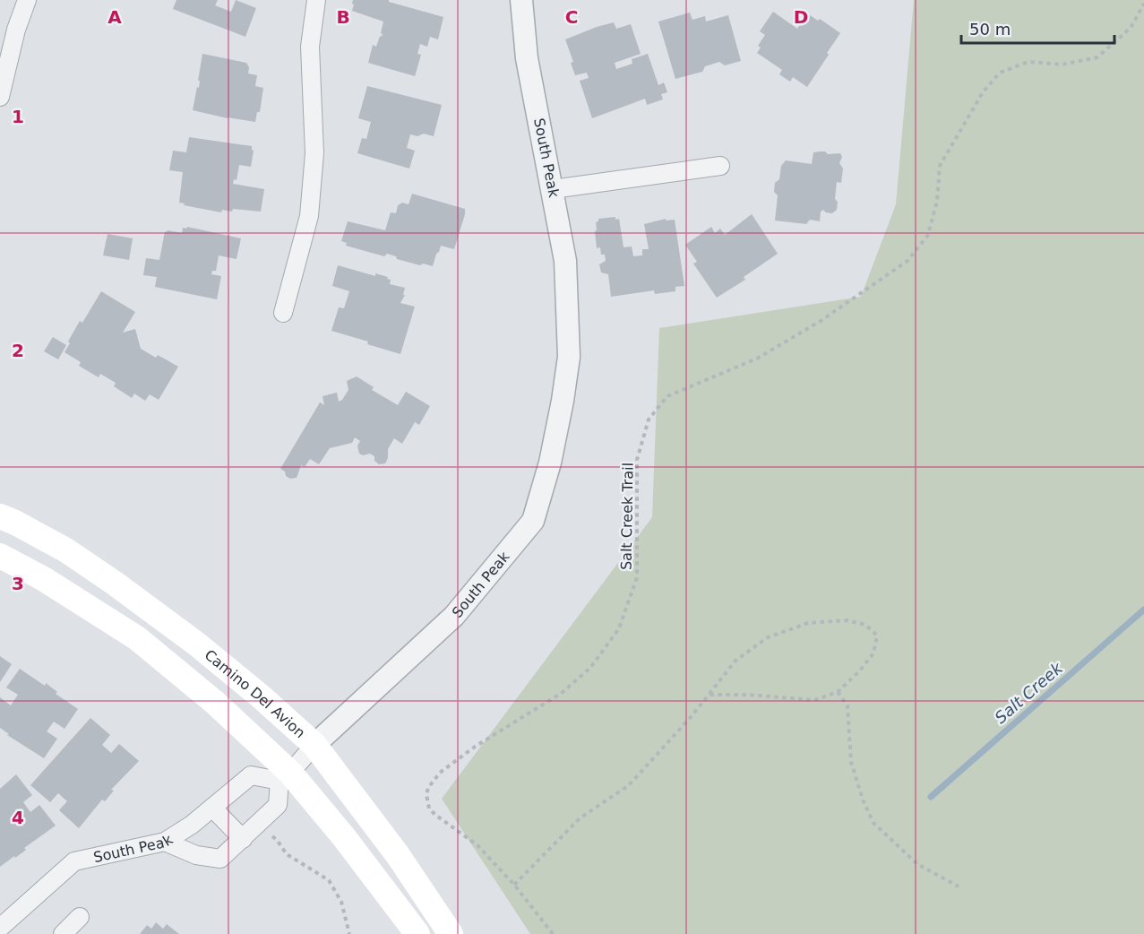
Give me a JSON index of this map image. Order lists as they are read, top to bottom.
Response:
{
  "streets": {
    "main road": ["Camino Del Avion"],
    "street": ["South Peak"],
    "path": ["Salt Creek Trail"]
  },
  "crossings": [
    ["South Peak", "Camino Del Avion"]
  ],
  "water": ["Salt Creek"],
  "scale_bar": "50 m",
  "grid": {
    "columns": [
      "A",
      "B",
      "C",
      "D"
    ],
    "rows": [
      "1",
      "2",
      "3",
      "4"
    ]
  }
}
